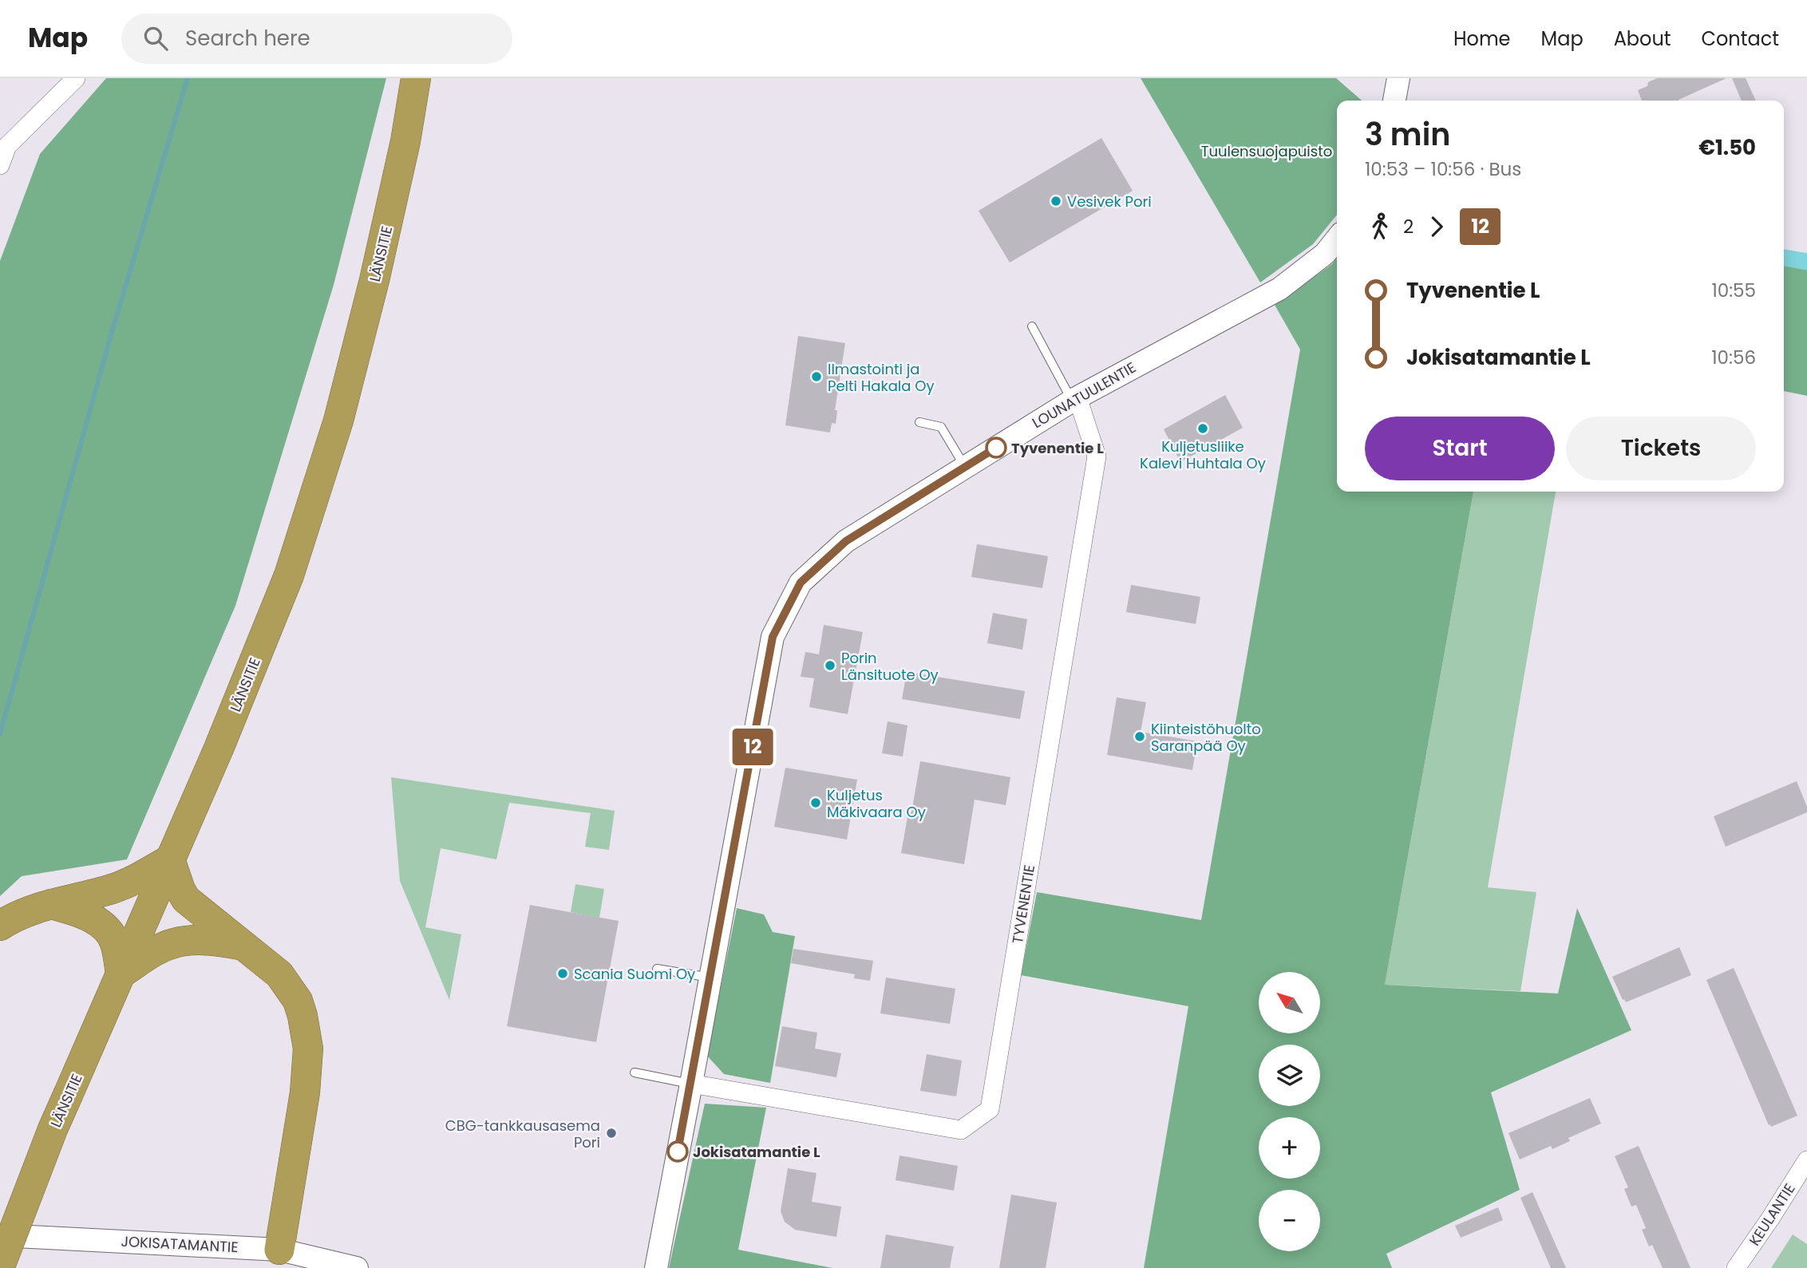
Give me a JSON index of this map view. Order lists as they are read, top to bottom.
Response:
{
  "streets": {
    "highway": ["LÄNSITIE"],
    "street": [
      "LOUNATUULENTIE",
      "TYVENENTIE",
      "KEULANTIE",
      "JOKISATAMANTIE"
    ]
  },
  "crossings": [
    ["LOUNATUULENTIE", "TYVENENTIE"]
  ],
  "parks": ["Tuulensuojapuisto"],
  "places": [
    "Vesivek Pori",
    "Ilmastointi ja Pelti Hakala Oy",
    "Kuljetusliike Kalevi Huhtala Oy",
    "Tyvenentie L",
    "Porin Länsituote Oy",
    "Kiinteistöhuolto Saranpää Oy",
    "Kuljetus Mäkivaara Oy",
    "Scania Suomi Oy",
    "CBG-tankkausasema Pori",
    "Jokisatamantie L"
  ],
  "lines": ["bus line 12"],
  "north": "top left",
  "page": {
    "header": "Map",
    "search": "Search here",
    "nav": [
      "Home",
      "Map",
      "About",
      "Contact"
    ],
    "on_map": "12",
    "heading": ["3 min", "10:53 – 10:56 · Bus", "€1.50"],
    "legs": ["2", "12"],
    "list": [
      {
        "name": "Tyvenentie L",
        "value": "10:55"
      },
      {
        "name": "Jokisatamantie L",
        "value": "10:56"
      }
    ],
    "buttons": ["Start", "Tickets"],
    "map_buttons": ["+", "−"]
  }
}
